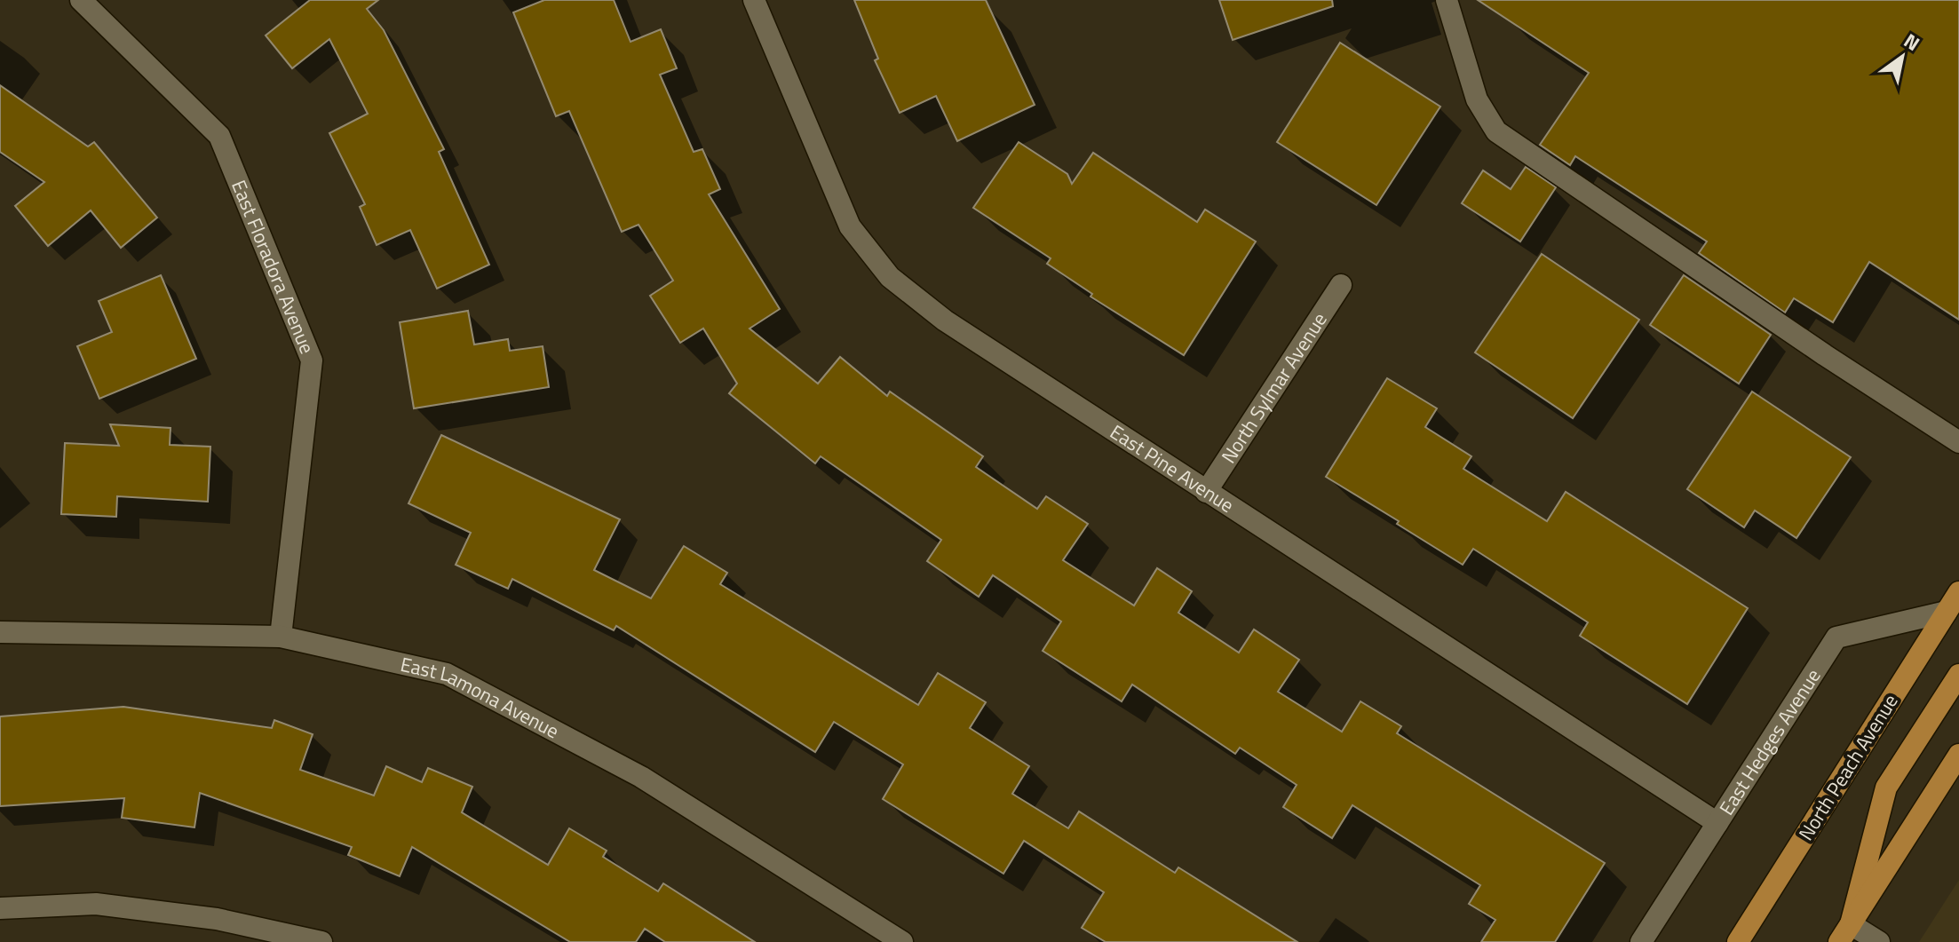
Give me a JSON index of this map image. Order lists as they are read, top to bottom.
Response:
{
  "streets": {
    "main road": ["North Peach Avenue"],
    "street": [
      "East Floradora Avenue",
      "North Sylmar Avenue",
      "East Pine Avenue",
      "East Lamona Avenue",
      "East Hedges Avenue"
    ]
  },
  "crossings": [
    ["East Floradora Avenue", "East Lamona Avenue"],
    ["North Sylmar Avenue", "East Pine Avenue"],
    ["East Pine Avenue", "East Hedges Avenue"],
    ["East Hedges Avenue", "North Peach Avenue"]
  ],
  "north": "top right"
}
